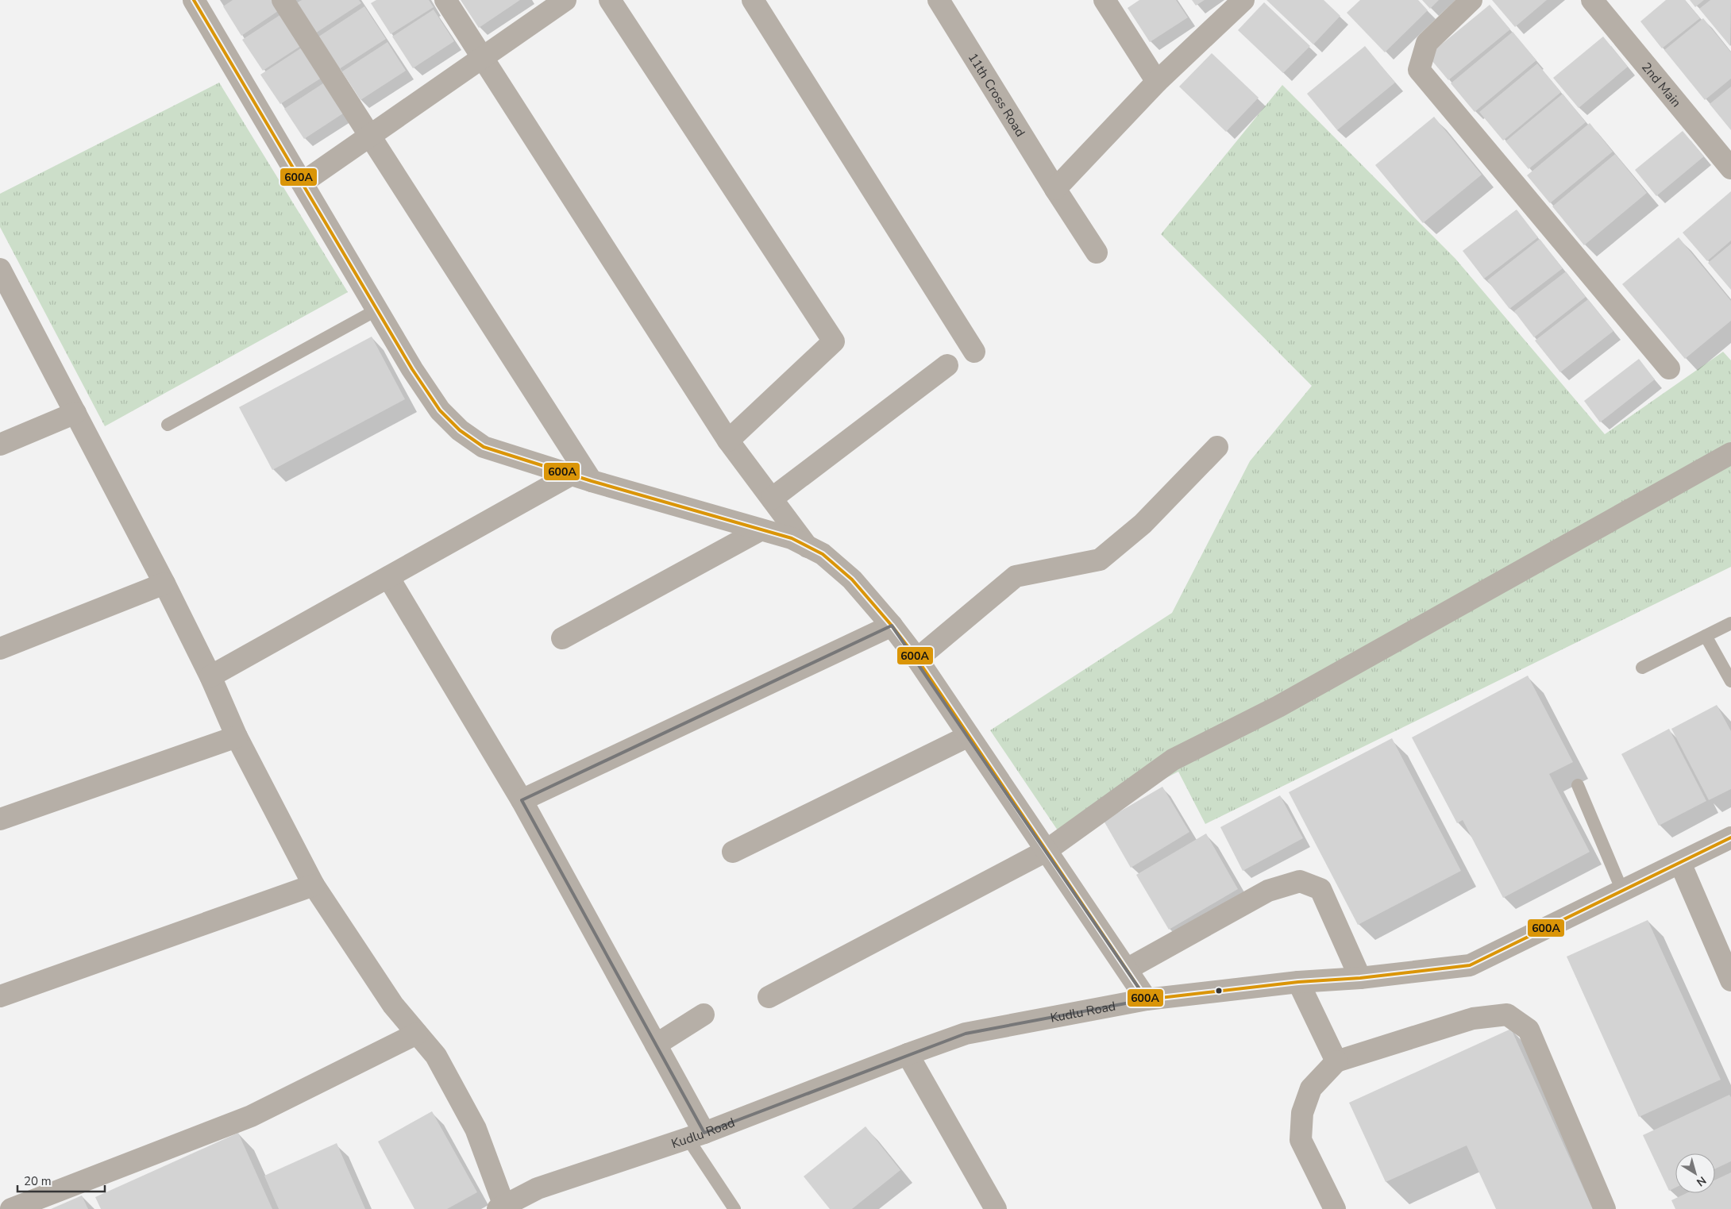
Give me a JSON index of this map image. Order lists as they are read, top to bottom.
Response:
{
  "streets": {
    "street": ["2nd Main", "11th Cross Road", "Kudlu Road"]
  },
  "lines": ["transit line 600A"],
  "scale_bar": "20 m",
  "north": "bottom right"
}
